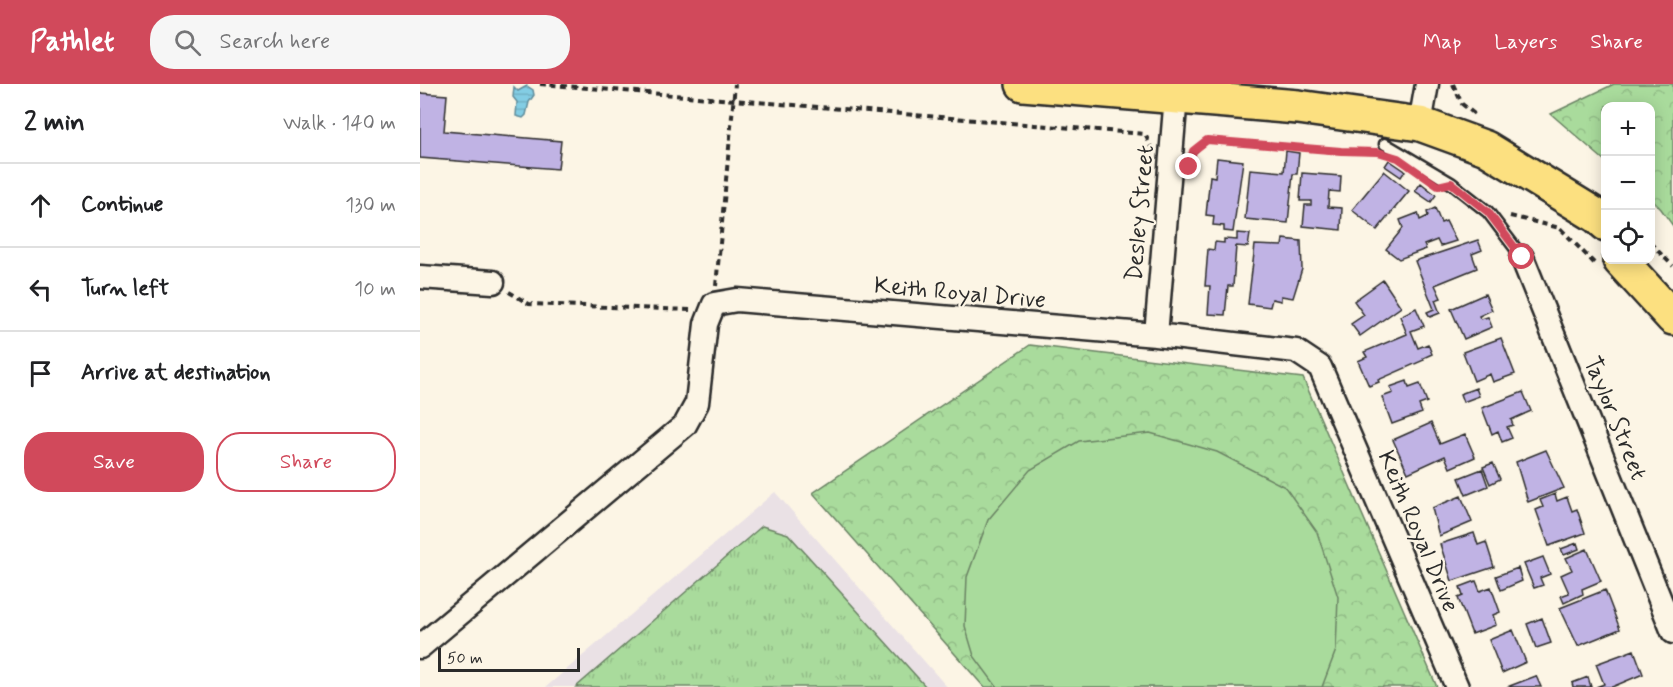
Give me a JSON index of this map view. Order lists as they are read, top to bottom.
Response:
{
  "streets": {
    "street": ["Desley Street", "Keith Royal Drive", "Taylor Street"]
  },
  "crossings": [
    ["Desley Street", "Keith Royal Drive"]
  ],
  "scale_bar": "50 m",
  "page": {
    "header": "Pathlet",
    "search": "Search here",
    "nav": ["Map", "Layers", "Share"],
    "heading": ["2 min", "Walk · 140 m"],
    "map_buttons": ["+", "−"],
    "list": [
      ["Continue", "130 m"],
      ["Turn left", "10 m"],
      "Arrive at destination"
    ],
    "buttons": ["Save", "Share"],
    "scale": "50 m"
  }
}
